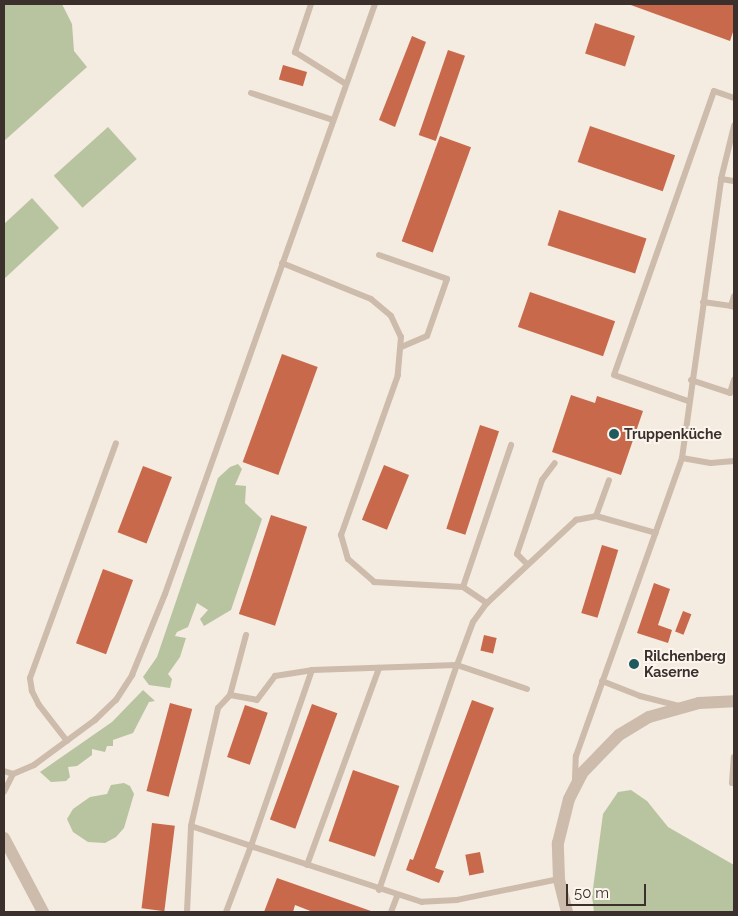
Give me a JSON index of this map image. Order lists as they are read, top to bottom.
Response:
{
  "places": ["Truppenküche", "Rilchenberg Kaserne"],
  "scale_bar": "50 m"
}
